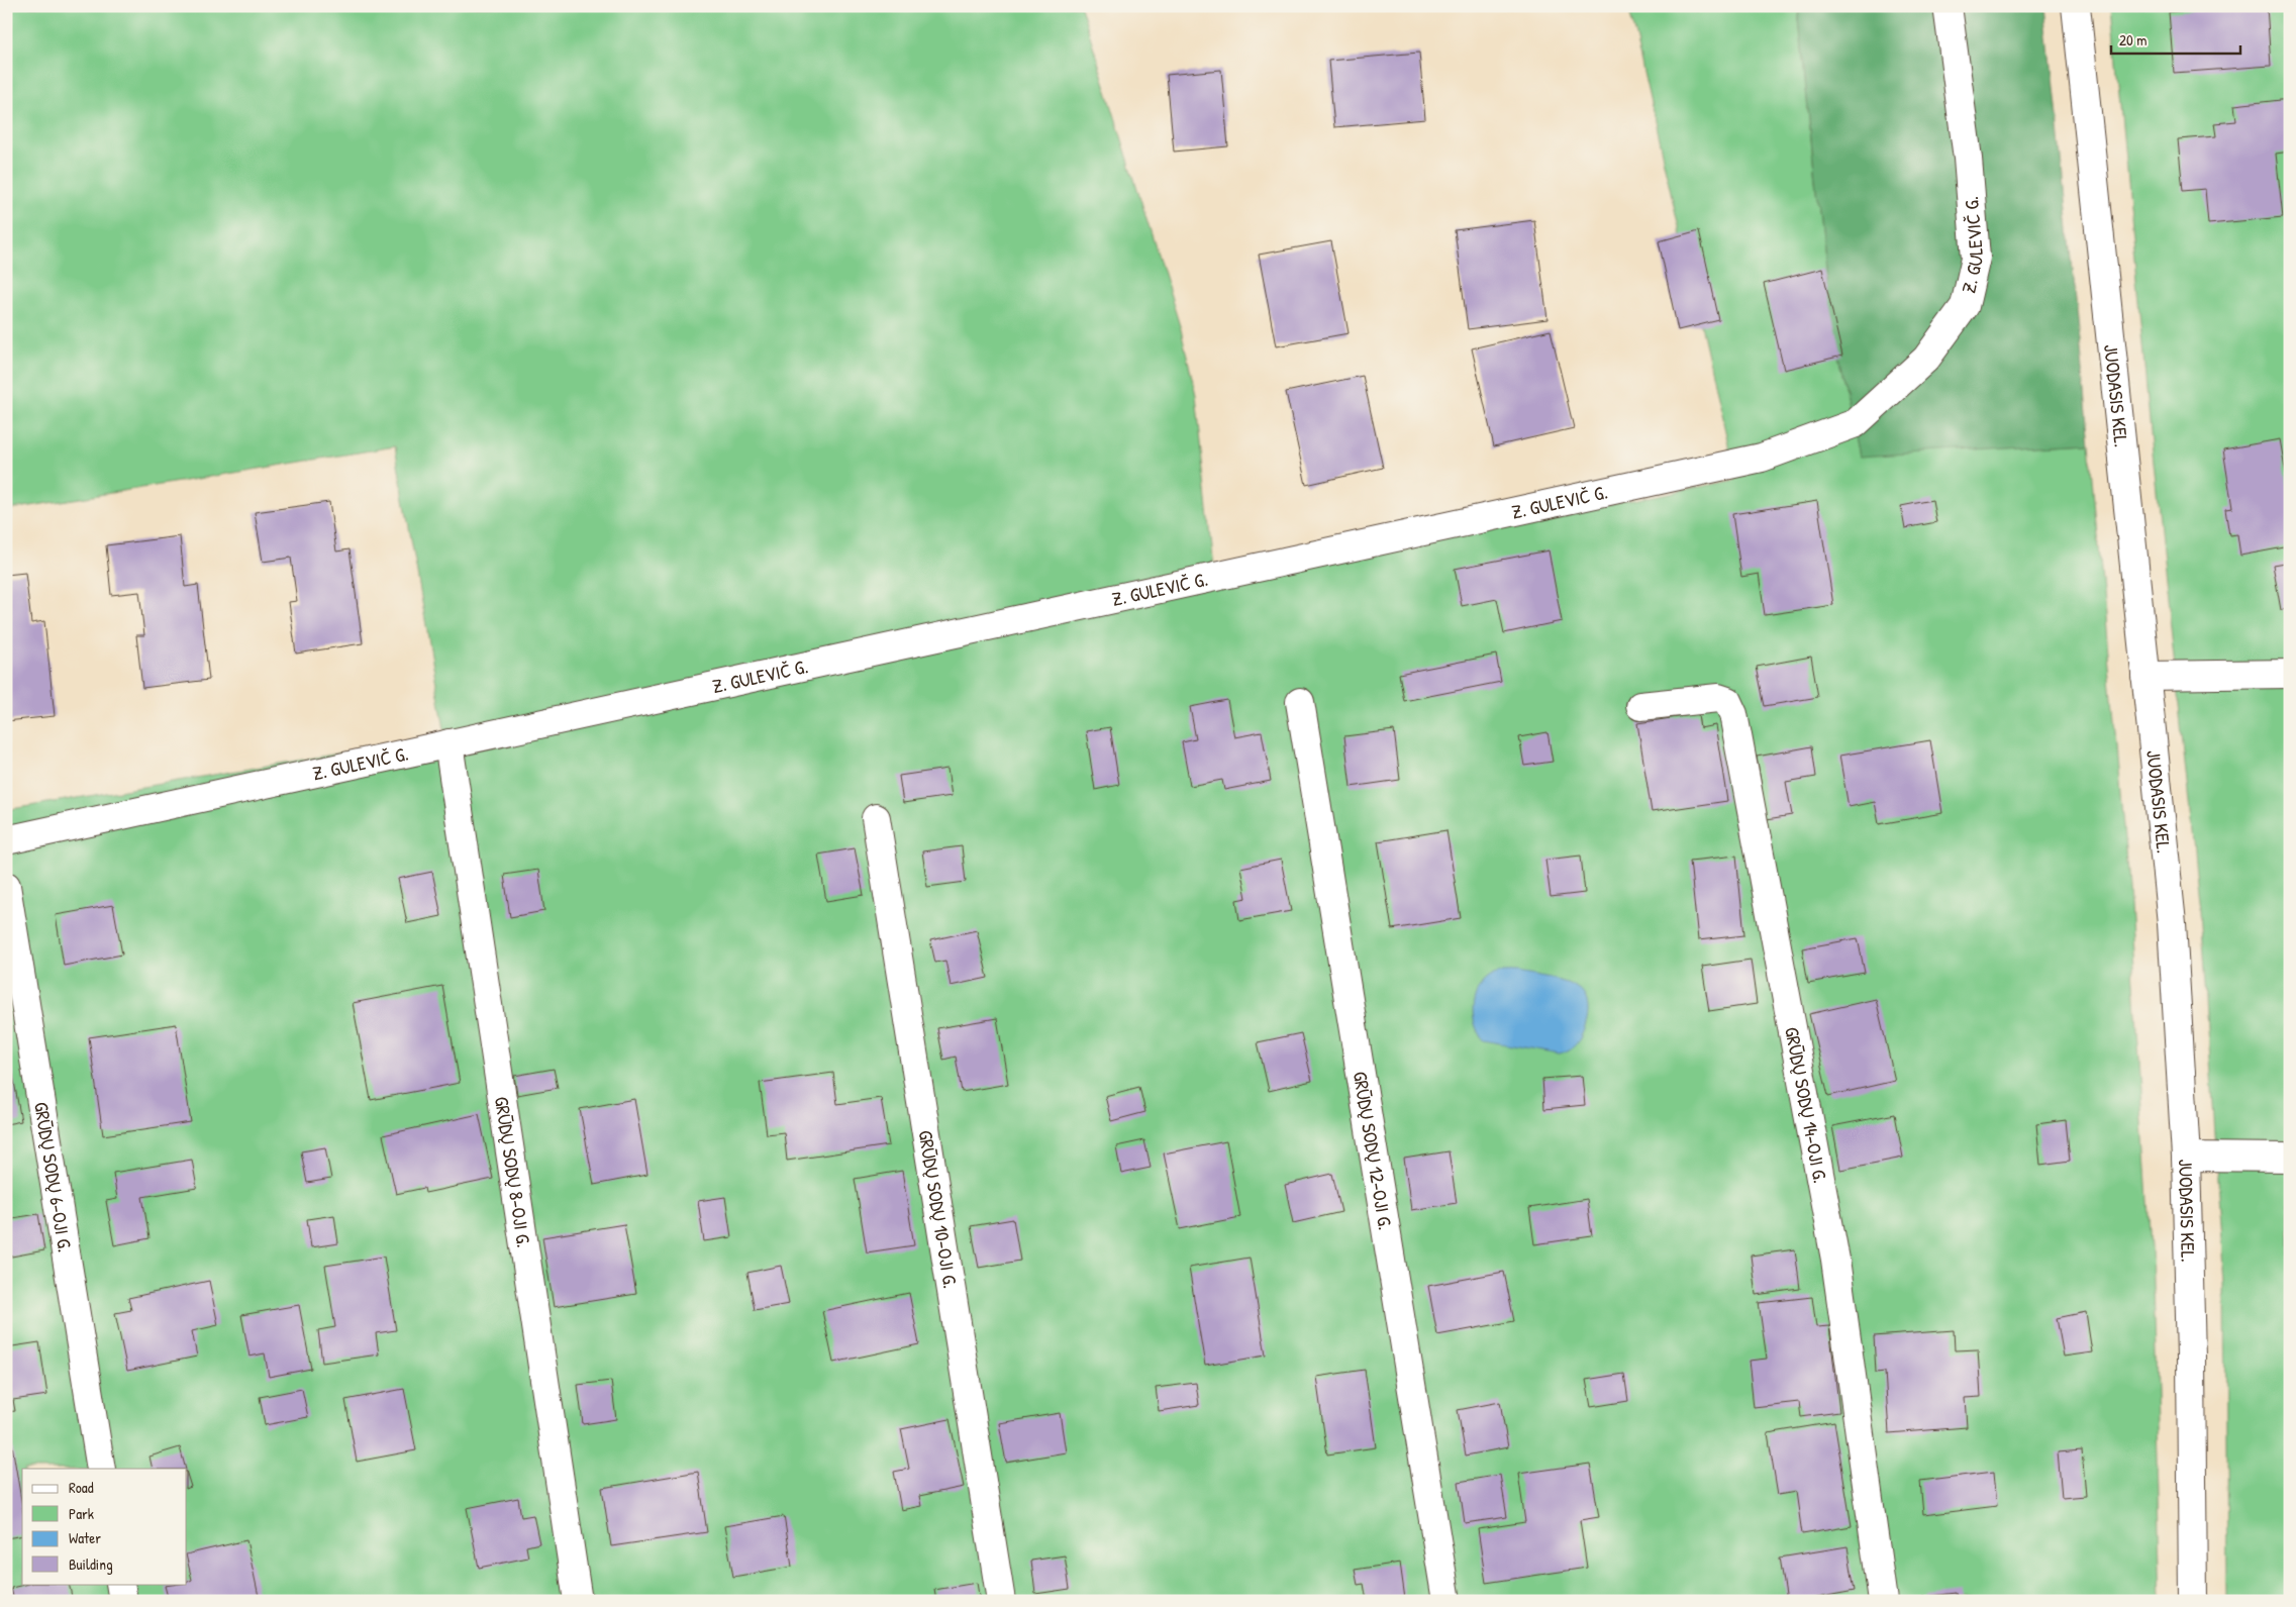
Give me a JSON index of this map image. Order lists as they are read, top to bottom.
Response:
{
  "streets": {
    "street": [
      "Z. GULEVIČ G.",
      "JUODASIS KEL.",
      "GRŪDŲ SODŲ 14-OJI G.",
      "GRŪDŲ SODŲ 12-OJI G.",
      "GRŪDŲ SODŲ 8-OJI G.",
      "GRŪDŲ SODŲ 6-OJI G.",
      "GRŪDŲ SODŲ 10-OJI G."
    ]
  },
  "crossings": [
    ["Z. GULEVIČ G.", "GRŪDŲ SODŲ 8-OJI G."]
  ],
  "legend": [
    "Road",
    "Park",
    "Water",
    "Building"
  ],
  "scale_bar": "20 m"
}
